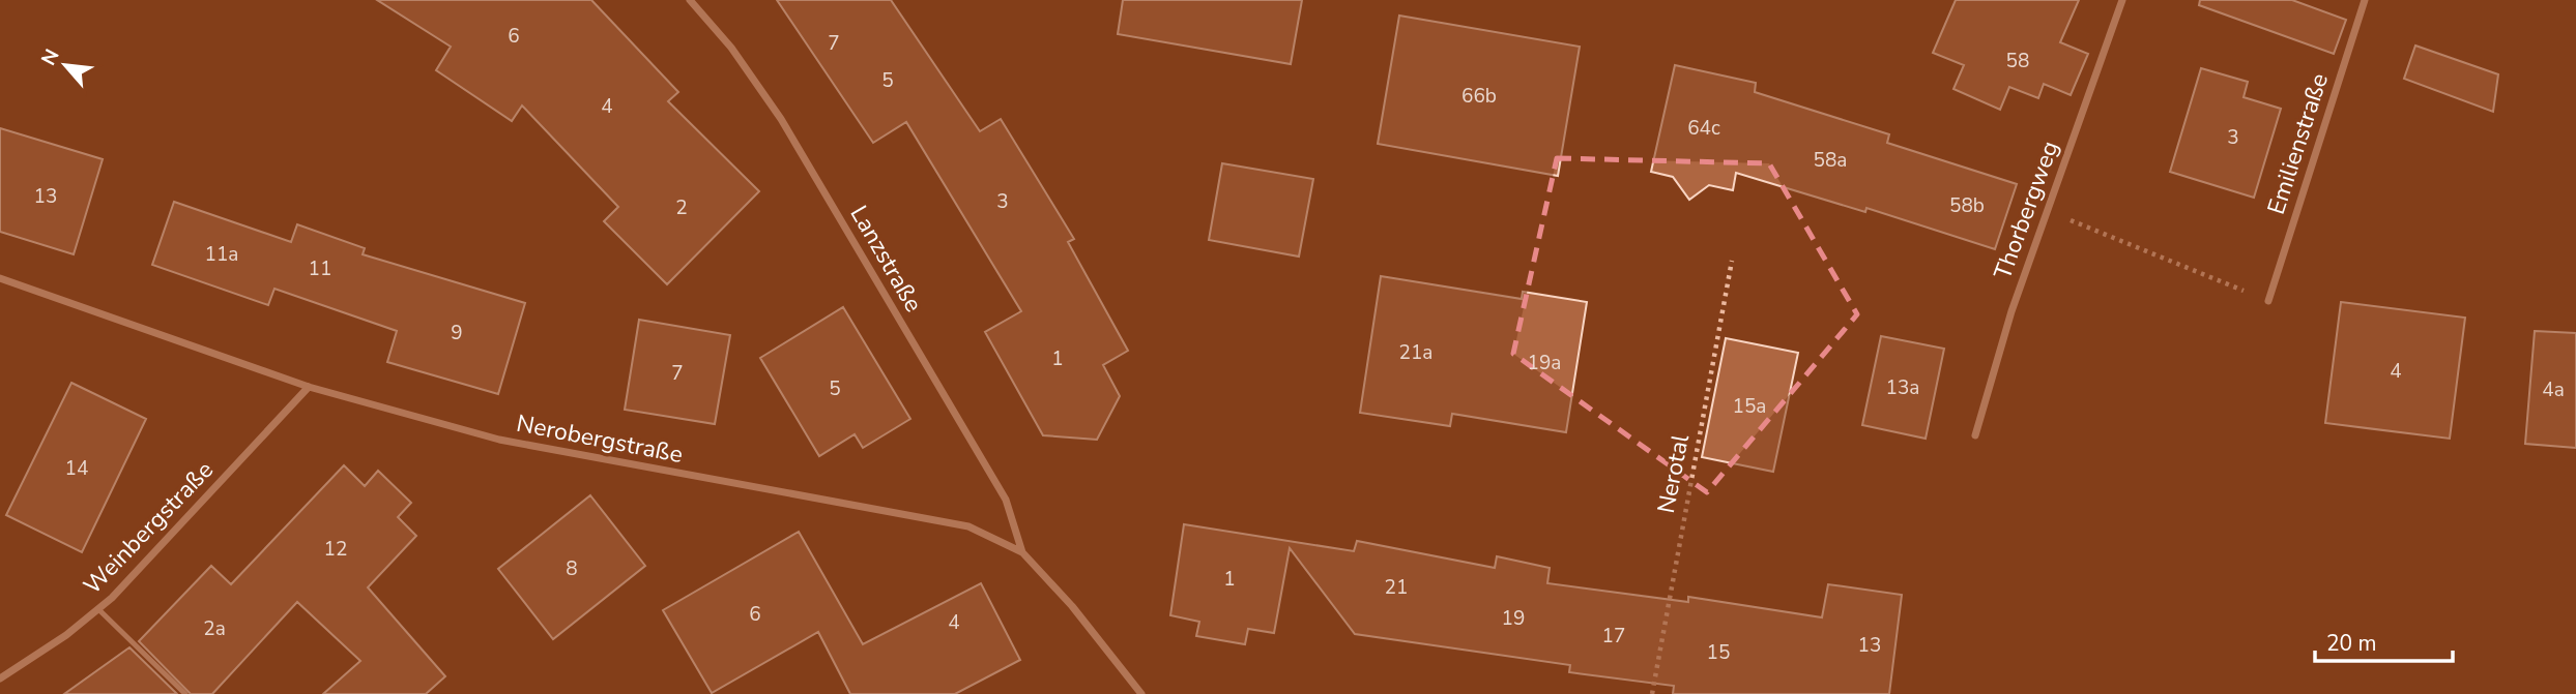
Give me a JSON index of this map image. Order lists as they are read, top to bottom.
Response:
{
  "streets": {
    "street": [
      "Emilienstraße",
      "Thorbergweg",
      "Lanzstraße",
      "Nerobergstraße",
      "Weinbergstraße"
    ],
    "path": ["Nerotal"]
  },
  "crossings": [
    ["Lanzstraße", "Nerobergstraße"],
    ["Nerobergstraße", "Weinbergstraße"]
  ],
  "house_numbers": [
    "6",
    "7",
    "58",
    "5",
    "66b",
    "4",
    "64c",
    "3",
    "58a",
    "13",
    "3",
    "58b",
    "2",
    "11a",
    "11",
    "9",
    "21a",
    "1",
    "19a",
    "4",
    "7",
    "13a",
    "5",
    "4a",
    "15a",
    "14",
    "12",
    "8",
    "1",
    "21",
    "6",
    "19",
    "4",
    "2a",
    "17",
    "13",
    "15"
  ],
  "scale_bar": "20 m",
  "north": "top left"
}
